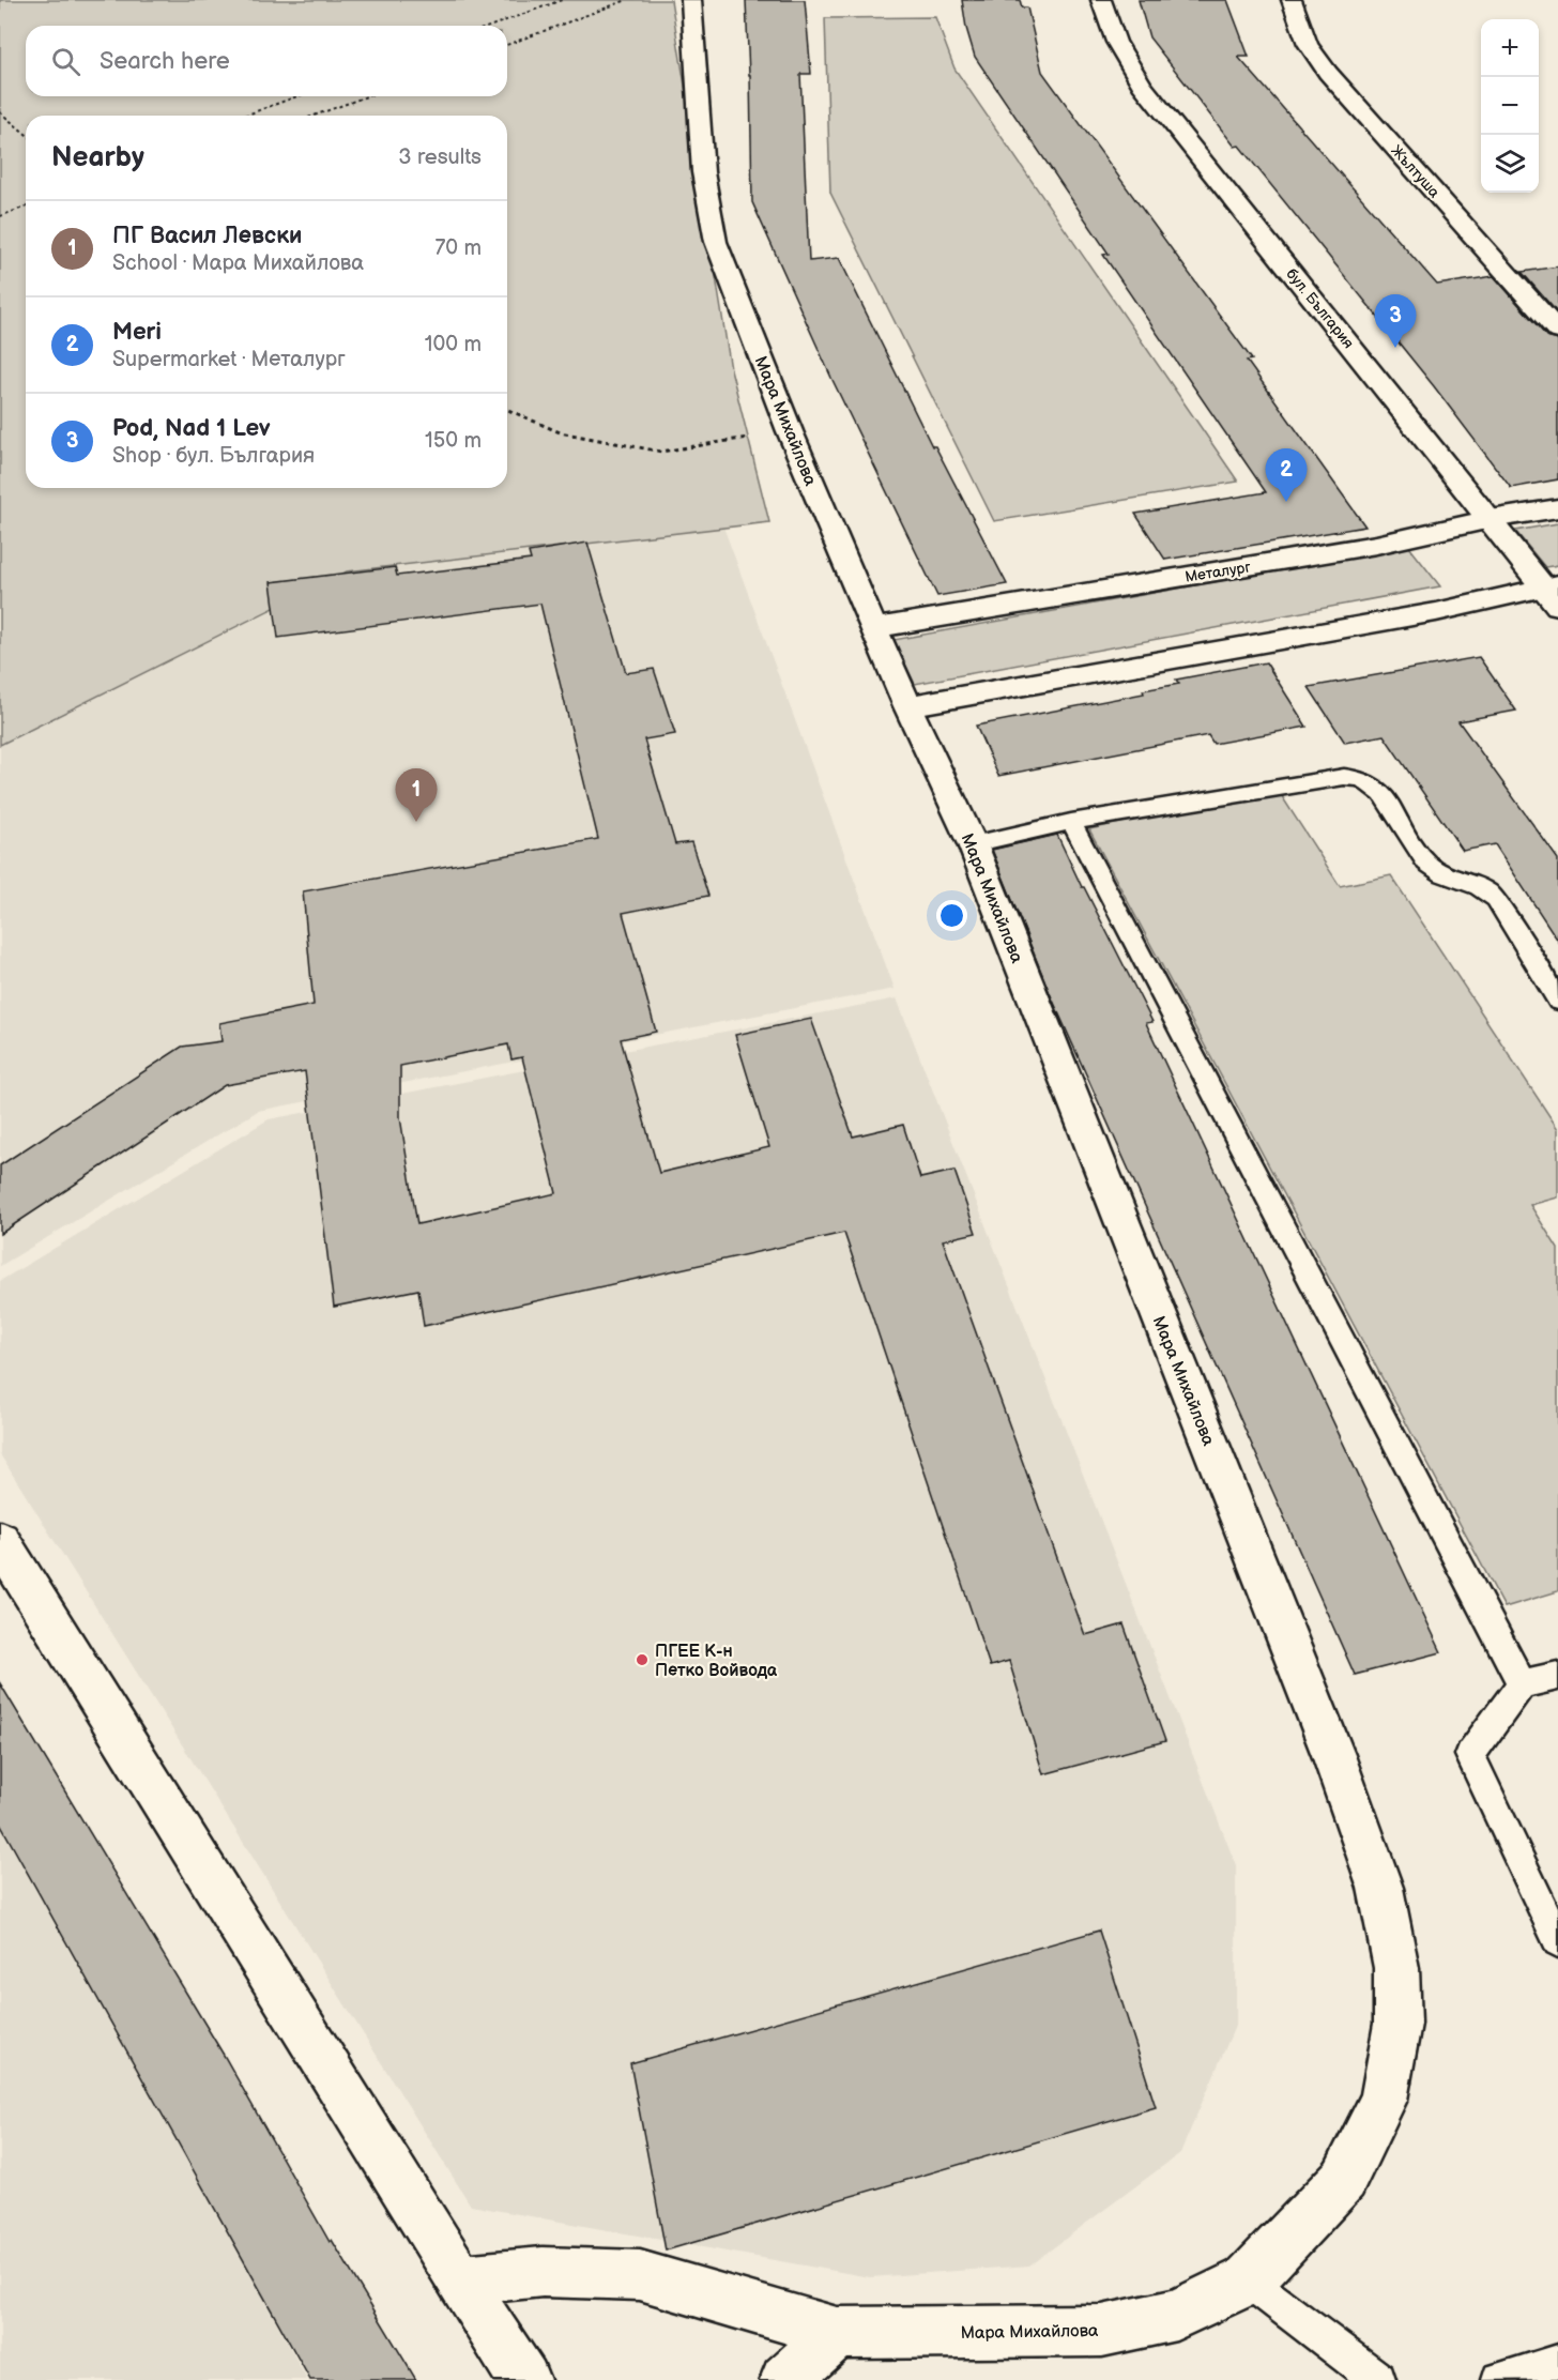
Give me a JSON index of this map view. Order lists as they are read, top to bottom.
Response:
{
  "streets": {
    "street": [
      "Жълтуша",
      "бул. България",
      "Мара Михайлова",
      "Металург"
    ]
  },
  "crossings": [
    ["бул. България", "Металург"],
    ["Мара Михайлова", "Металург"]
  ],
  "places": ["ПГЕЕ К-н Петко Войвода"],
  "page": {
    "map_buttons": ["+", "−"],
    "search": "Search here",
    "heading": ["Nearby", "3 results"],
    "list": [
      {
        "mark": "1",
        "name": "ПГ Васил Левски",
        "note": "School · Мара Михайлова",
        "value": "70 m"
      },
      {
        "mark": "2",
        "name": "Meri",
        "note": "Supermarket · Металург",
        "value": "100 m"
      },
      {
        "mark": "3",
        "name": "Pod, Nad 1 Lev",
        "note": "Shop · бул. България",
        "value": "150 m"
      }
    ],
    "pins": ["3", "2", "1"]
  }
}
